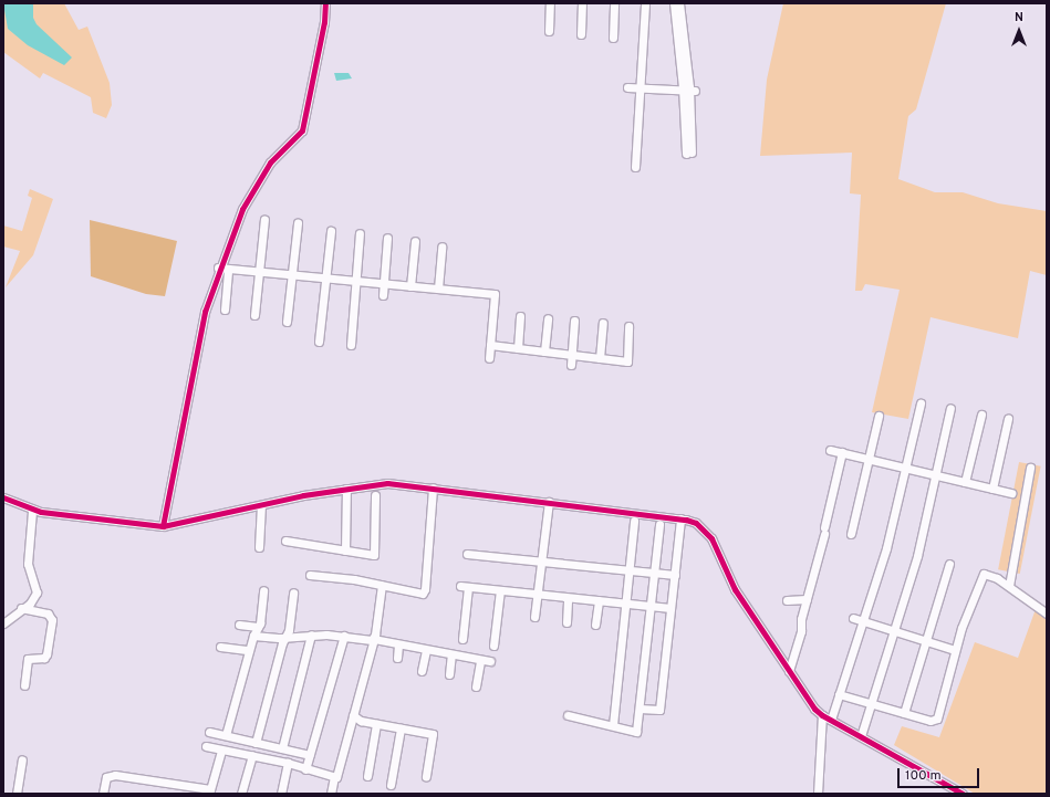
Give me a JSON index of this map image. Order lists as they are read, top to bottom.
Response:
{
  "scale_bar": "100 m",
  "north": "top"
}
